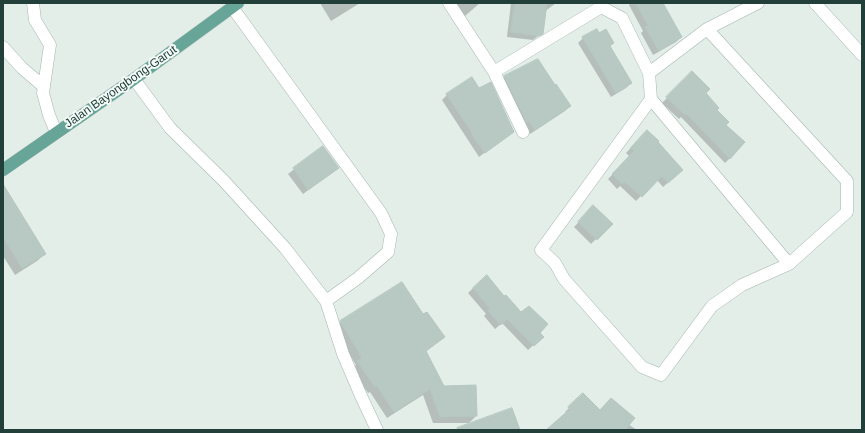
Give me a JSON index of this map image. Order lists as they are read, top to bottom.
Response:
{
  "streets": {
    "main road": ["Jalan Bayongbong-Garut"]
  }
}
